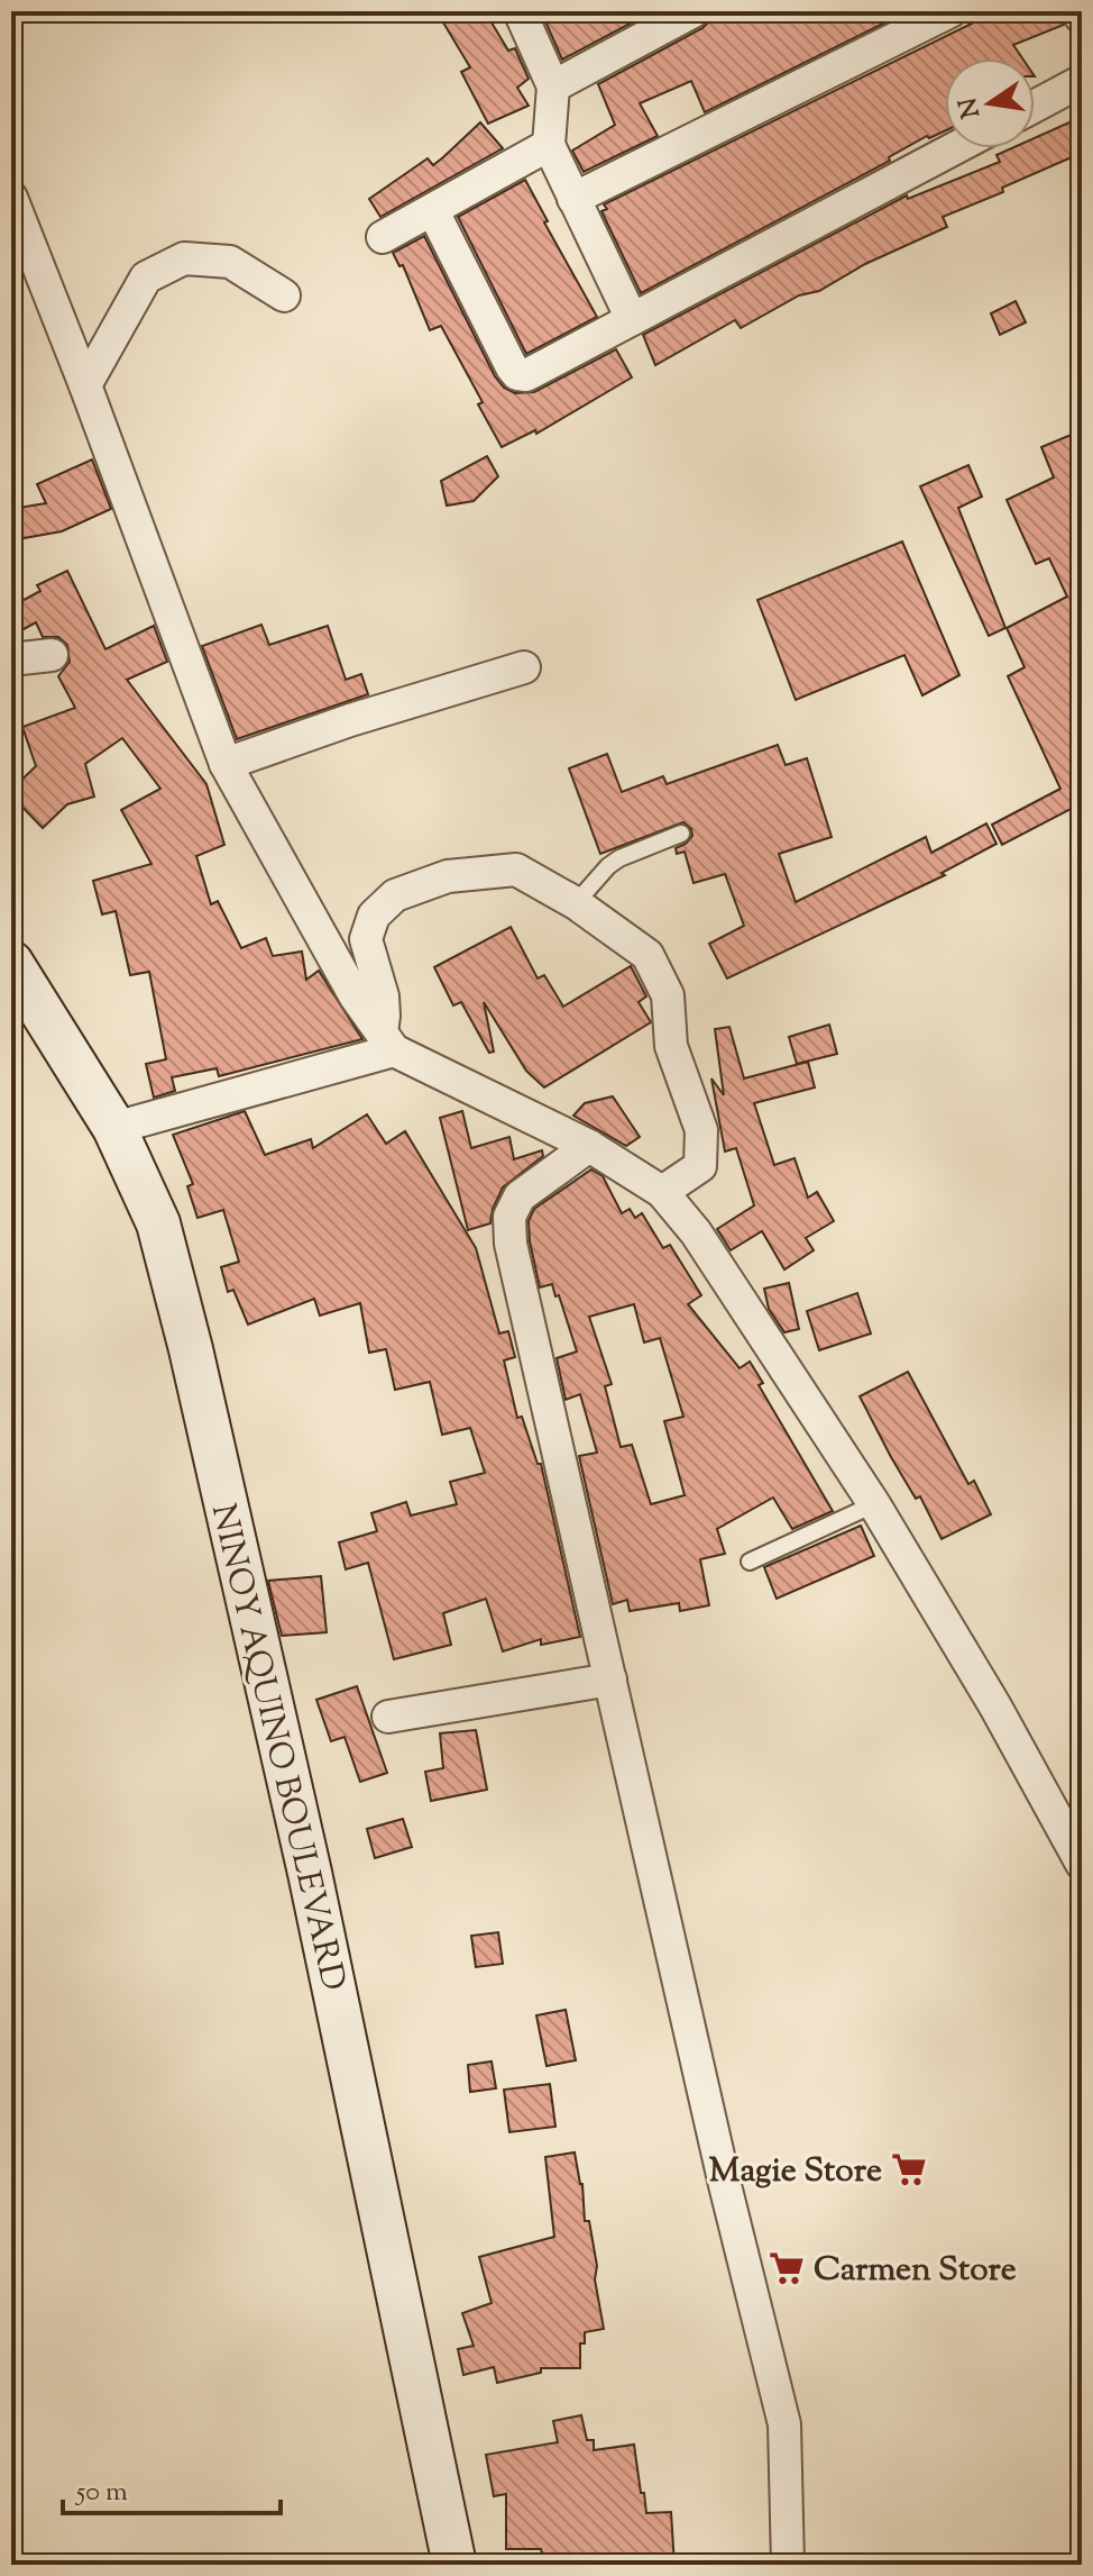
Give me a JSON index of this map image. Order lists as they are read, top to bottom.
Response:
{
  "streets": {
    "main road": ["NINOY AQUINO BOULEVARD"]
  },
  "places": {
    "supermarket": ["Magie Store", "Carmen Store"]
  },
  "scale_bar": "50 m",
  "north": "left"
}
